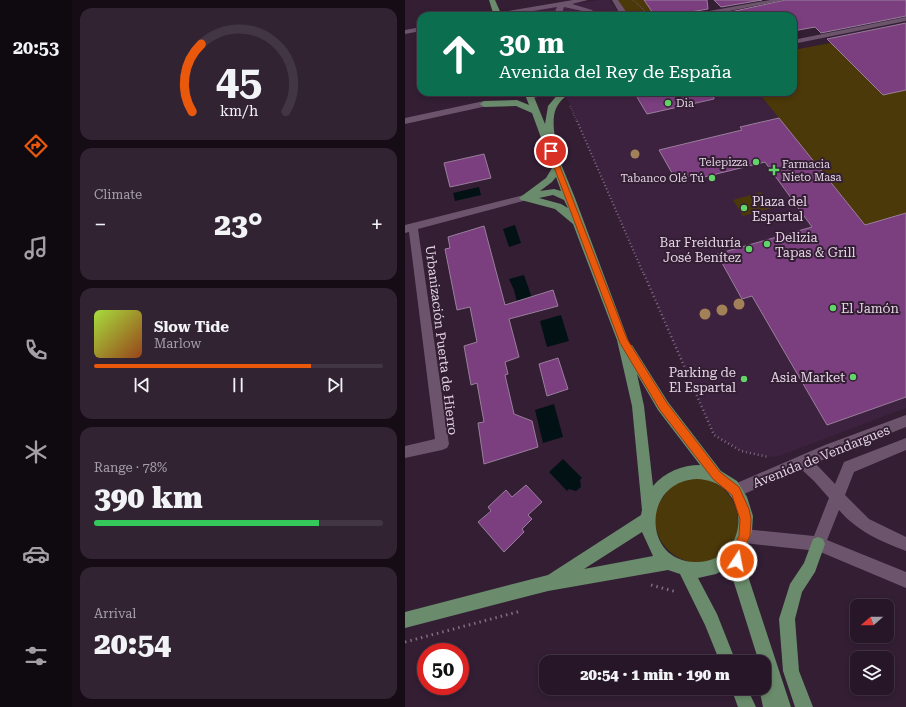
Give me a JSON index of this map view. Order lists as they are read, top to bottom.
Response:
{
  "streets": {
    "street": ["Urbanización Puerta de Hierro", "Avenida de Vendargues"]
  },
  "places": {
    "other": [
      "Dia",
      "Telepizza",
      "Tabanco Olé Tú",
      "Plaza del Espartal",
      "Delizia Tapas & Grill",
      "Bar Freiduría José Benítez",
      "El Jamón",
      "Asia Market",
      "Parking de El Espartal"
    ],
    "health": ["Farmacia Nieto Masa"]
  },
  "north": "left",
  "page": {
    "tabs": "20:53",
    "turn": ["30 m", "Avenida del Rey de España"],
    "tile": [
      "Climate",
      ["Range · 78%", "390 km"],
      ["Arrival", "20:54"]
    ],
    "heat": ["−", "23°", "+"],
    "song": ["Slow Tide", "Marlow"],
    "limit": "50",
    "trip": "20:54 · 1 min · 190 m",
    "gauge": ["45", "km/h"]
  }
}
